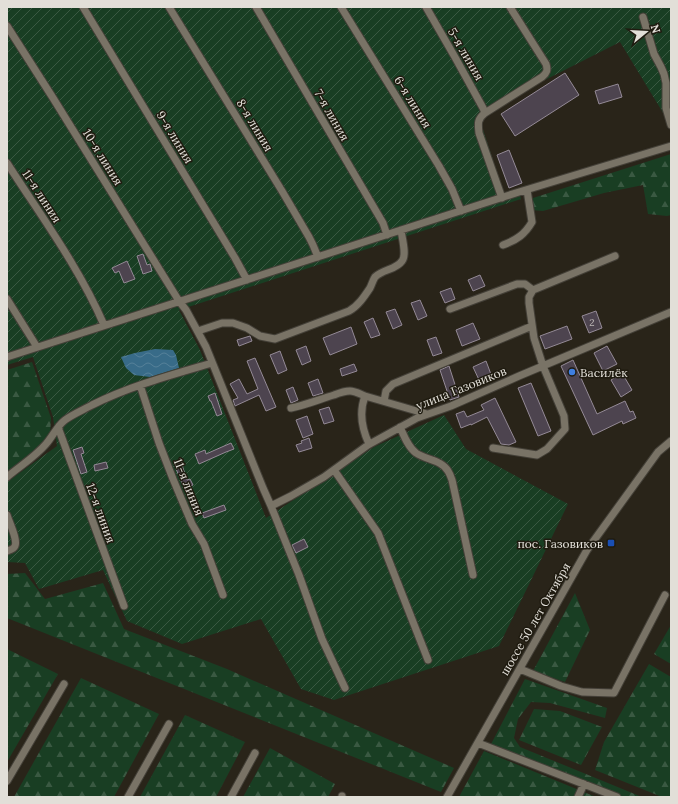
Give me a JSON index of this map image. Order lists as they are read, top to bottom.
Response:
{
  "streets": {
    "street": [
      "5-я линия",
      "6-я линия",
      "7-я линия",
      "8-я линия",
      "9-я линия",
      "10-я линия",
      "11-я линия",
      "улица Газовиков",
      "12-я линия",
      "шоссе 50 лет Октября"
    ]
  },
  "crossings": [
    ["10-я линия", "улица Газовиков"]
  ],
  "places": {
    "other": ["Василёк"],
    "transit": ["пос. Газовиков"]
  },
  "house_numbers": ["2"],
  "north": "right"
}
